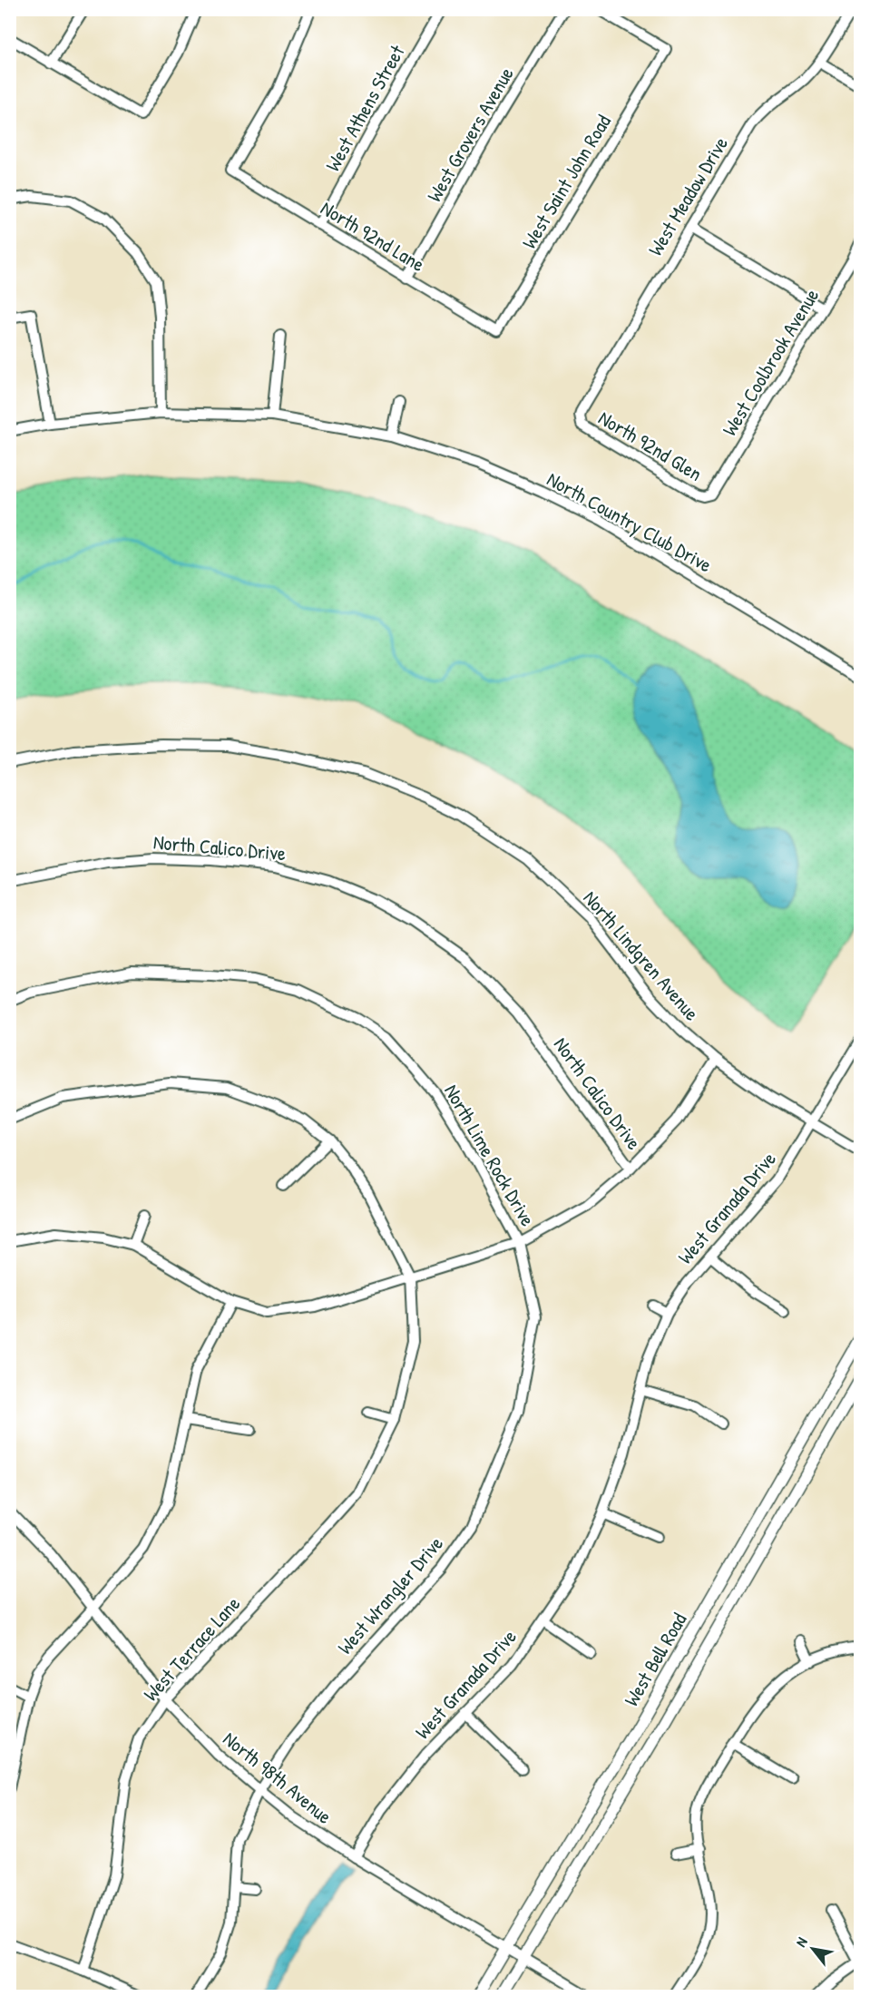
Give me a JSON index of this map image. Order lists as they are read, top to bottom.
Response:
{
  "streets": {
    "main road": ["West Bell Road"],
    "street": [
      "West Athens Street",
      "West Grovers Avenue",
      "West Saint John Road",
      "West Meadow Drive",
      "North 92nd Lane",
      "West Coolbrook Avenue",
      "North 92nd Glen",
      "North Country Club Drive",
      "North Calico Drive",
      "North Lindgren Avenue",
      "North Lime Rock Drive",
      "West Granada Drive",
      "West Wrangler Drive",
      "West Terrace Lane",
      "North 98th Avenue"
    ]
  },
  "crossings": [
    ["West Athens Street", "North 92nd Lane"],
    ["West Grovers Avenue", "North 92nd Lane"],
    ["West Saint John Road", "North 92nd Lane"],
    ["West Meadow Drive", "North 92nd Glen"],
    ["West Coolbrook Avenue", "North 92nd Glen"],
    ["North Lindgren Avenue", "West Granada Drive"],
    ["North Lime Rock Drive", "West Wrangler Drive"],
    ["West Granada Drive", "North 98th Avenue"],
    ["West Wrangler Drive", "North 98th Avenue"],
    ["West Terrace Lane", "North 98th Avenue"],
    ["West Bell Road", "North 98th Avenue"]
  ],
  "north": "top left"
}
